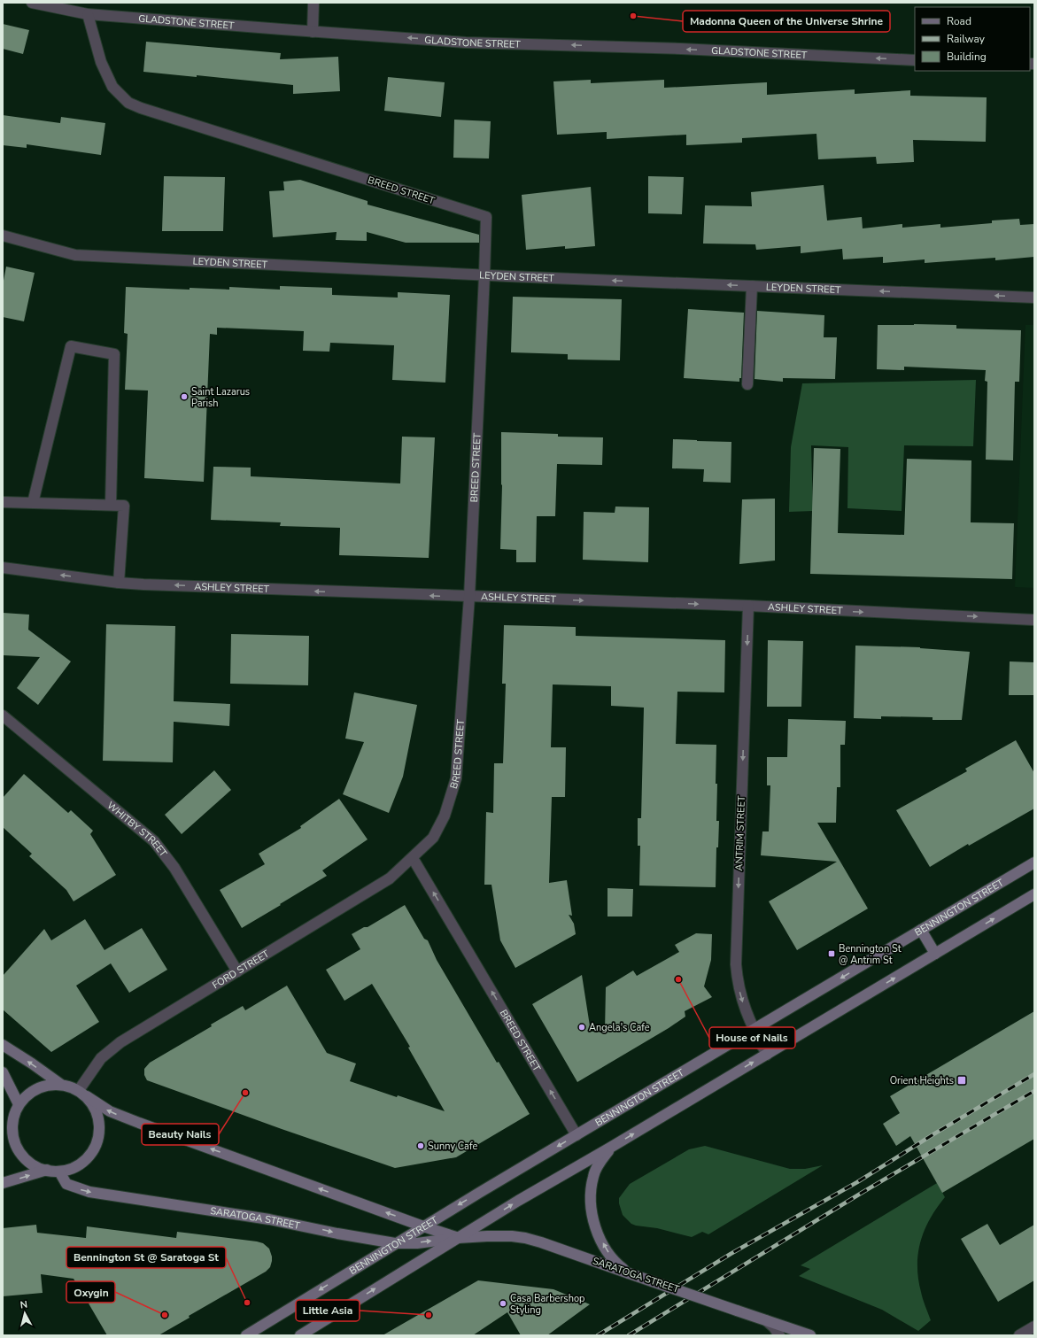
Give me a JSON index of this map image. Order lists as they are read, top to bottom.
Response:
{
  "streets": {
    "main road": ["BENNINGTON STREET", "SARATOGA STREET"],
    "street": [
      "GLADSTONE STREET",
      "BREED STREET",
      "LEYDEN STREET",
      "ASHLEY STREET",
      "WHITBY STREET",
      "ANTRIM STREET",
      "FORD STREET"
    ]
  },
  "crossings": [
    ["GLADSTONE STREET", "BREED STREET"],
    ["BREED STREET", "LEYDEN STREET"],
    ["BREED STREET", "ASHLEY STREET"],
    ["BREED STREET", "BENNINGTON STREET"],
    ["BREED STREET", "FORD STREET"],
    ["ASHLEY STREET", "ANTRIM STREET"],
    ["WHITBY STREET", "FORD STREET"],
    ["ANTRIM STREET", "BENNINGTON STREET"],
    ["BENNINGTON STREET", "SARATOGA STREET"],
    ["FORD STREET", "SARATOGA STREET"]
  ],
  "one_way": ["GLADSTONE STREET", "LEYDEN STREET", "ANTRIM STREET"],
  "places": {
    "other": [
      "Madonna Queen of the Universe Shrine",
      "Saint Lazarus Parish",
      "House of Nails",
      "Angela's Cafe",
      "Beauty Nails",
      "Sunny Cafe",
      "Bennington St @ Saratoga St",
      "Casa Barbershop Styling",
      "Oxygin",
      "Little Asia"
    ],
    "transit": ["Bennington St @ Antrim St", "Orient Heights"]
  },
  "legend": ["Road", "Railway", "Building"],
  "north": "top"
}
